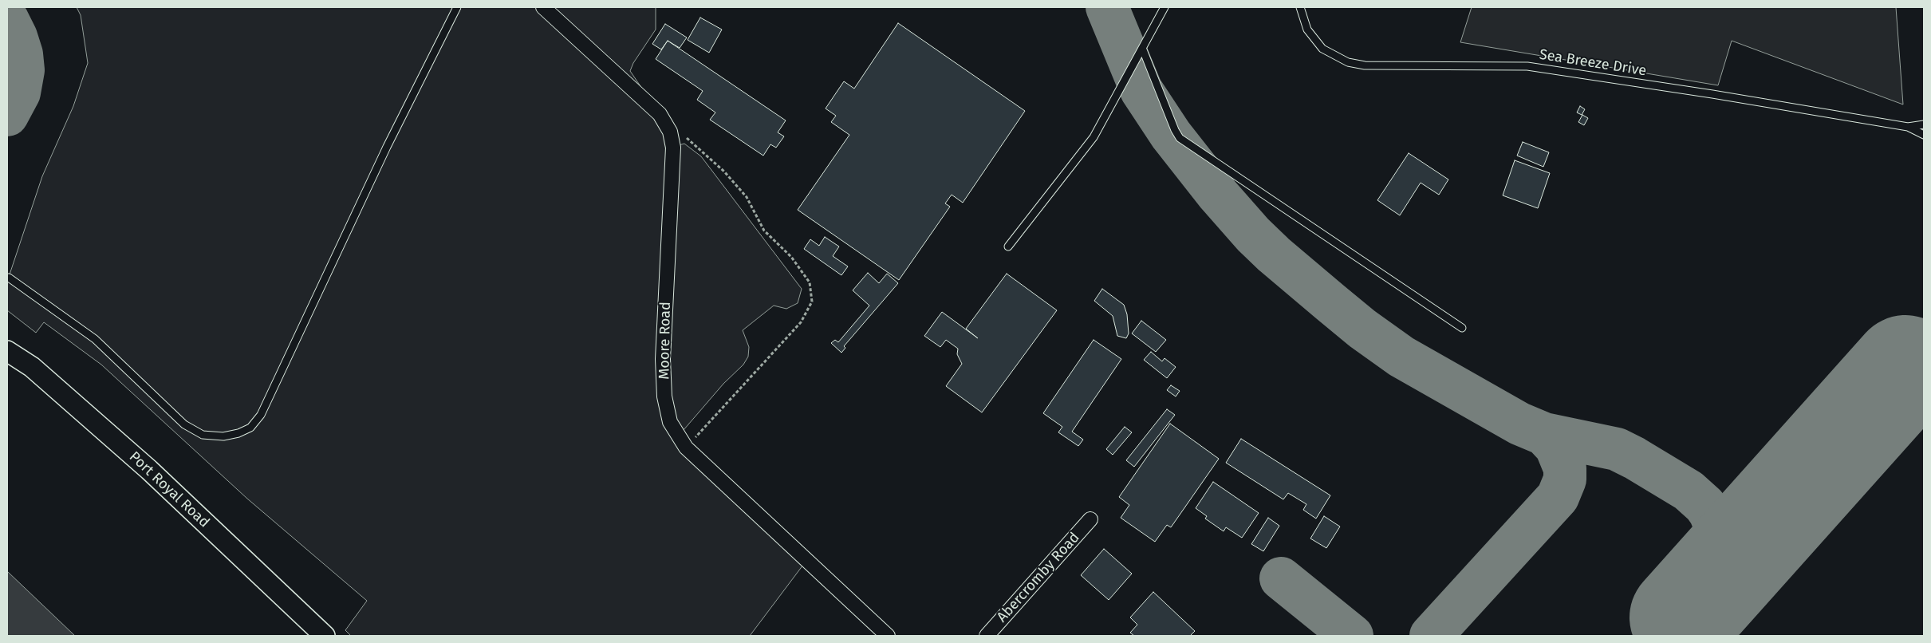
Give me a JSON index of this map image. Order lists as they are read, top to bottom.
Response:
{
  "streets": {
    "main road": ["Port Royal Road"],
    "street": ["Moore Road", "Abercromby Road"],
    "lane": ["Sea Breeze Drive"]
  }
}
